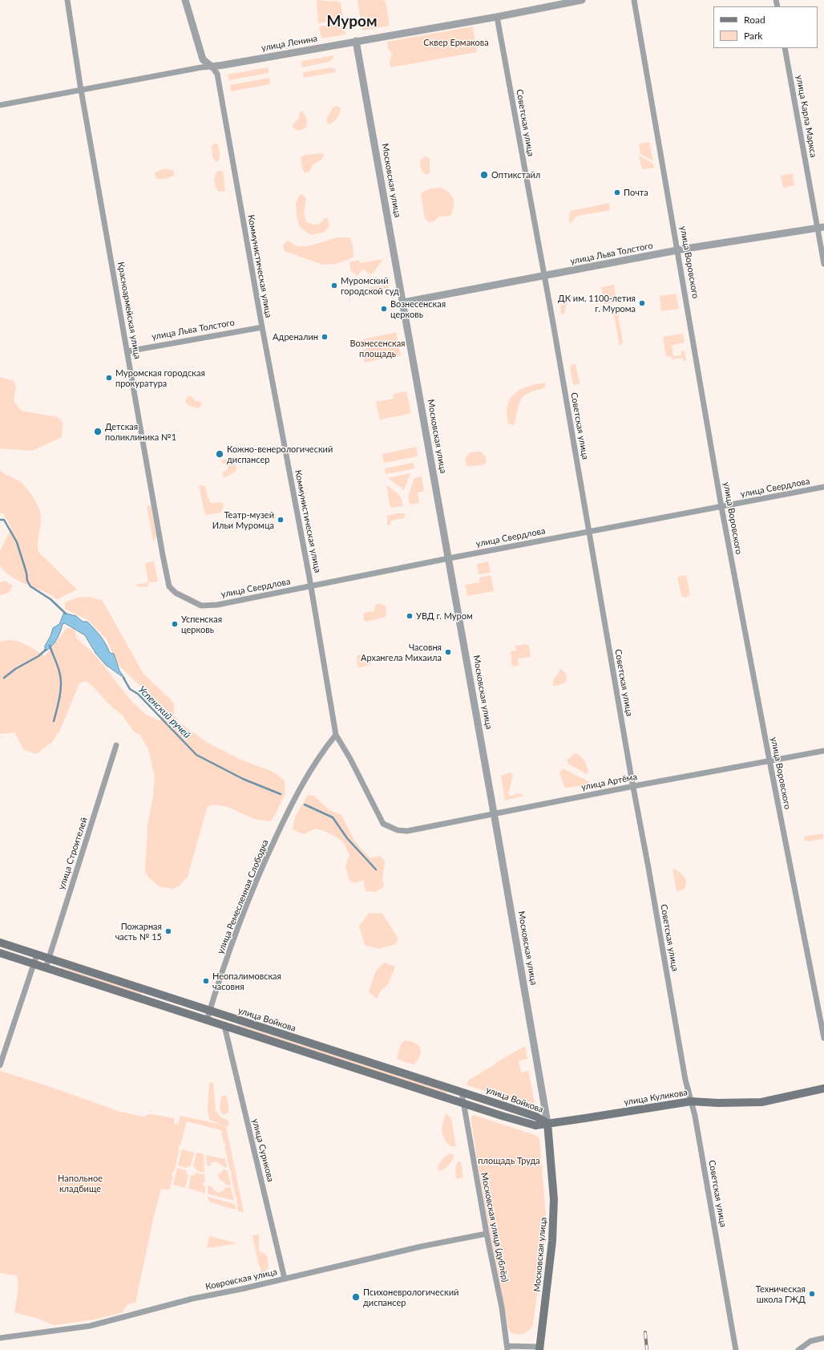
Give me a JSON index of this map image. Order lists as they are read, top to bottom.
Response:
{
  "streets": {
    "main road": ["Московская улица", "улица Войкова", "улица Куликова"],
    "street": [
      "улица Ленина",
      "улица Карла Маркса",
      "Советская улица",
      "улица Льва Толстого",
      "улица Воровского",
      "Коммунистическая улица",
      "Красноармейская улица",
      "улица Свердлова",
      "улица Артёма",
      "улица Строителей",
      "улица Ремесленная Слободка",
      "улица Сурикова",
      "Московская улица (дублёр)",
      "Ковровская улица"
    ]
  },
  "crossings": [
    ["улица Ленина", "Советская улица"],
    ["улица Ленина", "Московская улица"],
    ["улица Ленина", "Коммунистическая улица"],
    ["улица Ленина", "Красноармейская улица"],
    ["улица Карла Маркса", "улица Льва Толстого"],
    ["Советская улица", "улица Льва Толстого"],
    ["Советская улица", "улица Свердлова"],
    ["Советская улица", "улица Артёма"],
    ["Советская улица", "улица Куликова"],
    ["Московская улица", "улица Льва Толстого"],
    ["Московская улица", "улица Свердлова"],
    ["Московская улица", "улица Артёма"],
    ["Московская улица", "улица Войкова"],
    ["Московская улица", "улица Куликова"],
    ["Московская улица", "Московская улица (дублёр)"],
    ["улица Льва Толстого", "улица Воровского"],
    ["улица Льва Толстого", "Коммунистическая улица"],
    ["улица Льва Толстого", "Красноармейская улица"],
    ["улица Воровского", "улица Свердлова"],
    ["улица Воровского", "улица Артёма"],
    ["Коммунистическая улица", "улица Свердлова"],
    ["Коммунистическая улица", "улица Артёма"],
    ["Коммунистическая улица", "улица Ремесленная Слободка"],
    ["Красноармейская улица", "улица Свердлова"],
    ["улица Строителей", "улица Войкова"],
    ["улица Ремесленная Слободка", "улица Войкова"],
    ["улица Войкова", "улица Куликова"],
    ["улица Войкова", "улица Сурикова"],
    ["улица Войкова", "Московская улица (дублёр)"],
    ["улица Сурикова", "Ковровская улица"],
    ["Московская улица (дублёр)", "Ковровская улица"]
  ],
  "districts": ["Муром"],
  "water": ["Успенский ручей"],
  "parks": [
    "Сквер Ермакова",
    "Вознесенская площадь",
    "площадь Труда",
    "Напольное кладбище"
  ],
  "places": [
    "Оптикстайл",
    "Почта",
    "Муромский городской суд",
    "ДК им. 1100-летия г. Мурома",
    "Вознесенская церковь",
    "Адреналин",
    "Муромская городская прокуратура",
    "Детская поликлиника №1",
    "Кожно-венерологический диспансер",
    "Театр-музей Ильи Муромца",
    "УВД г. Муром",
    "Успенская церковь",
    "Часовня Архангела Михаила",
    "Пожарная часть № 15",
    "Неопалимовская часовня",
    "Техническая школа ГЖД",
    "Психоневрологический диспансер"
  ],
  "legend": ["Road", "Park"]
}
